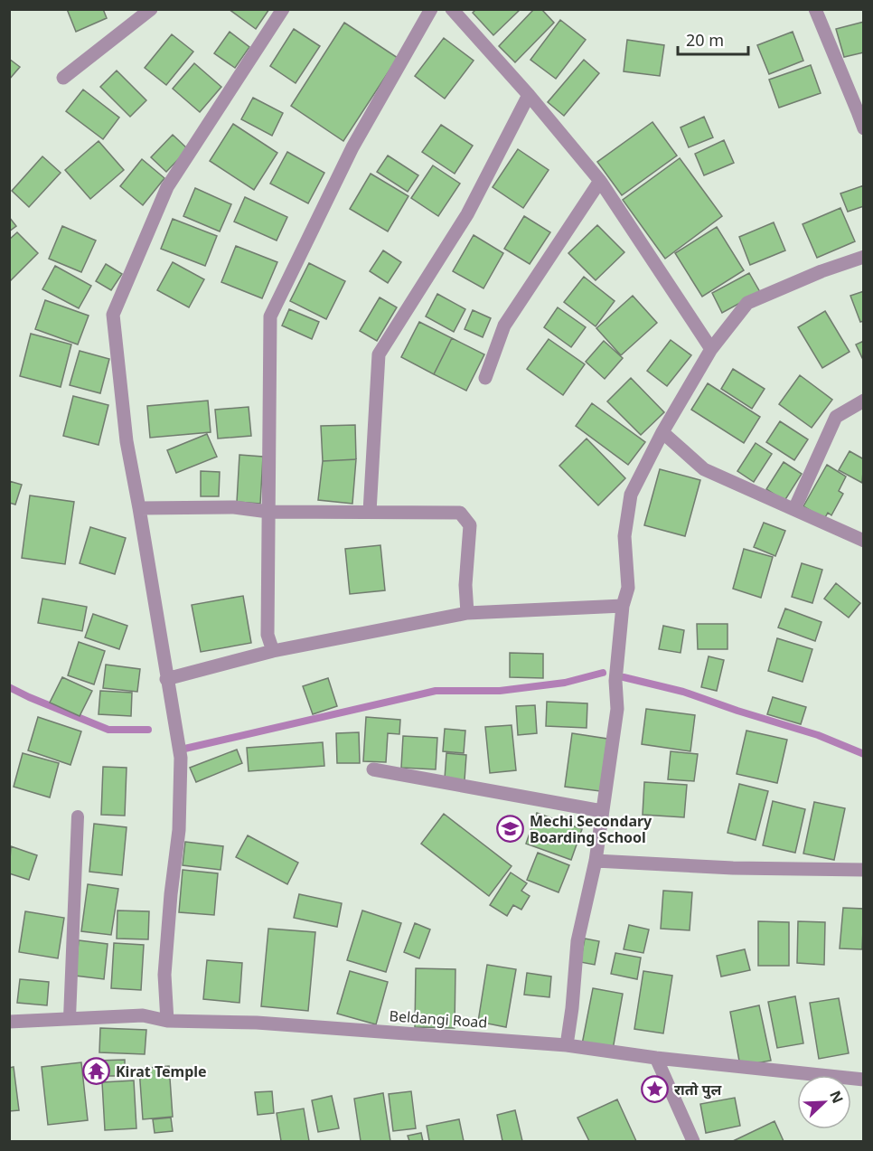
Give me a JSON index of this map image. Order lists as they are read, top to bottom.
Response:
{
  "streets": {
    "street": ["Beldangi Road"]
  },
  "places": {
    "school or university": ["Mechi Secondary Boarding School"],
    "temple": ["Kirat Temple"],
    "place": ["रातो पुल"]
  },
  "scale_bar": "20 m",
  "north": "top right"
}
